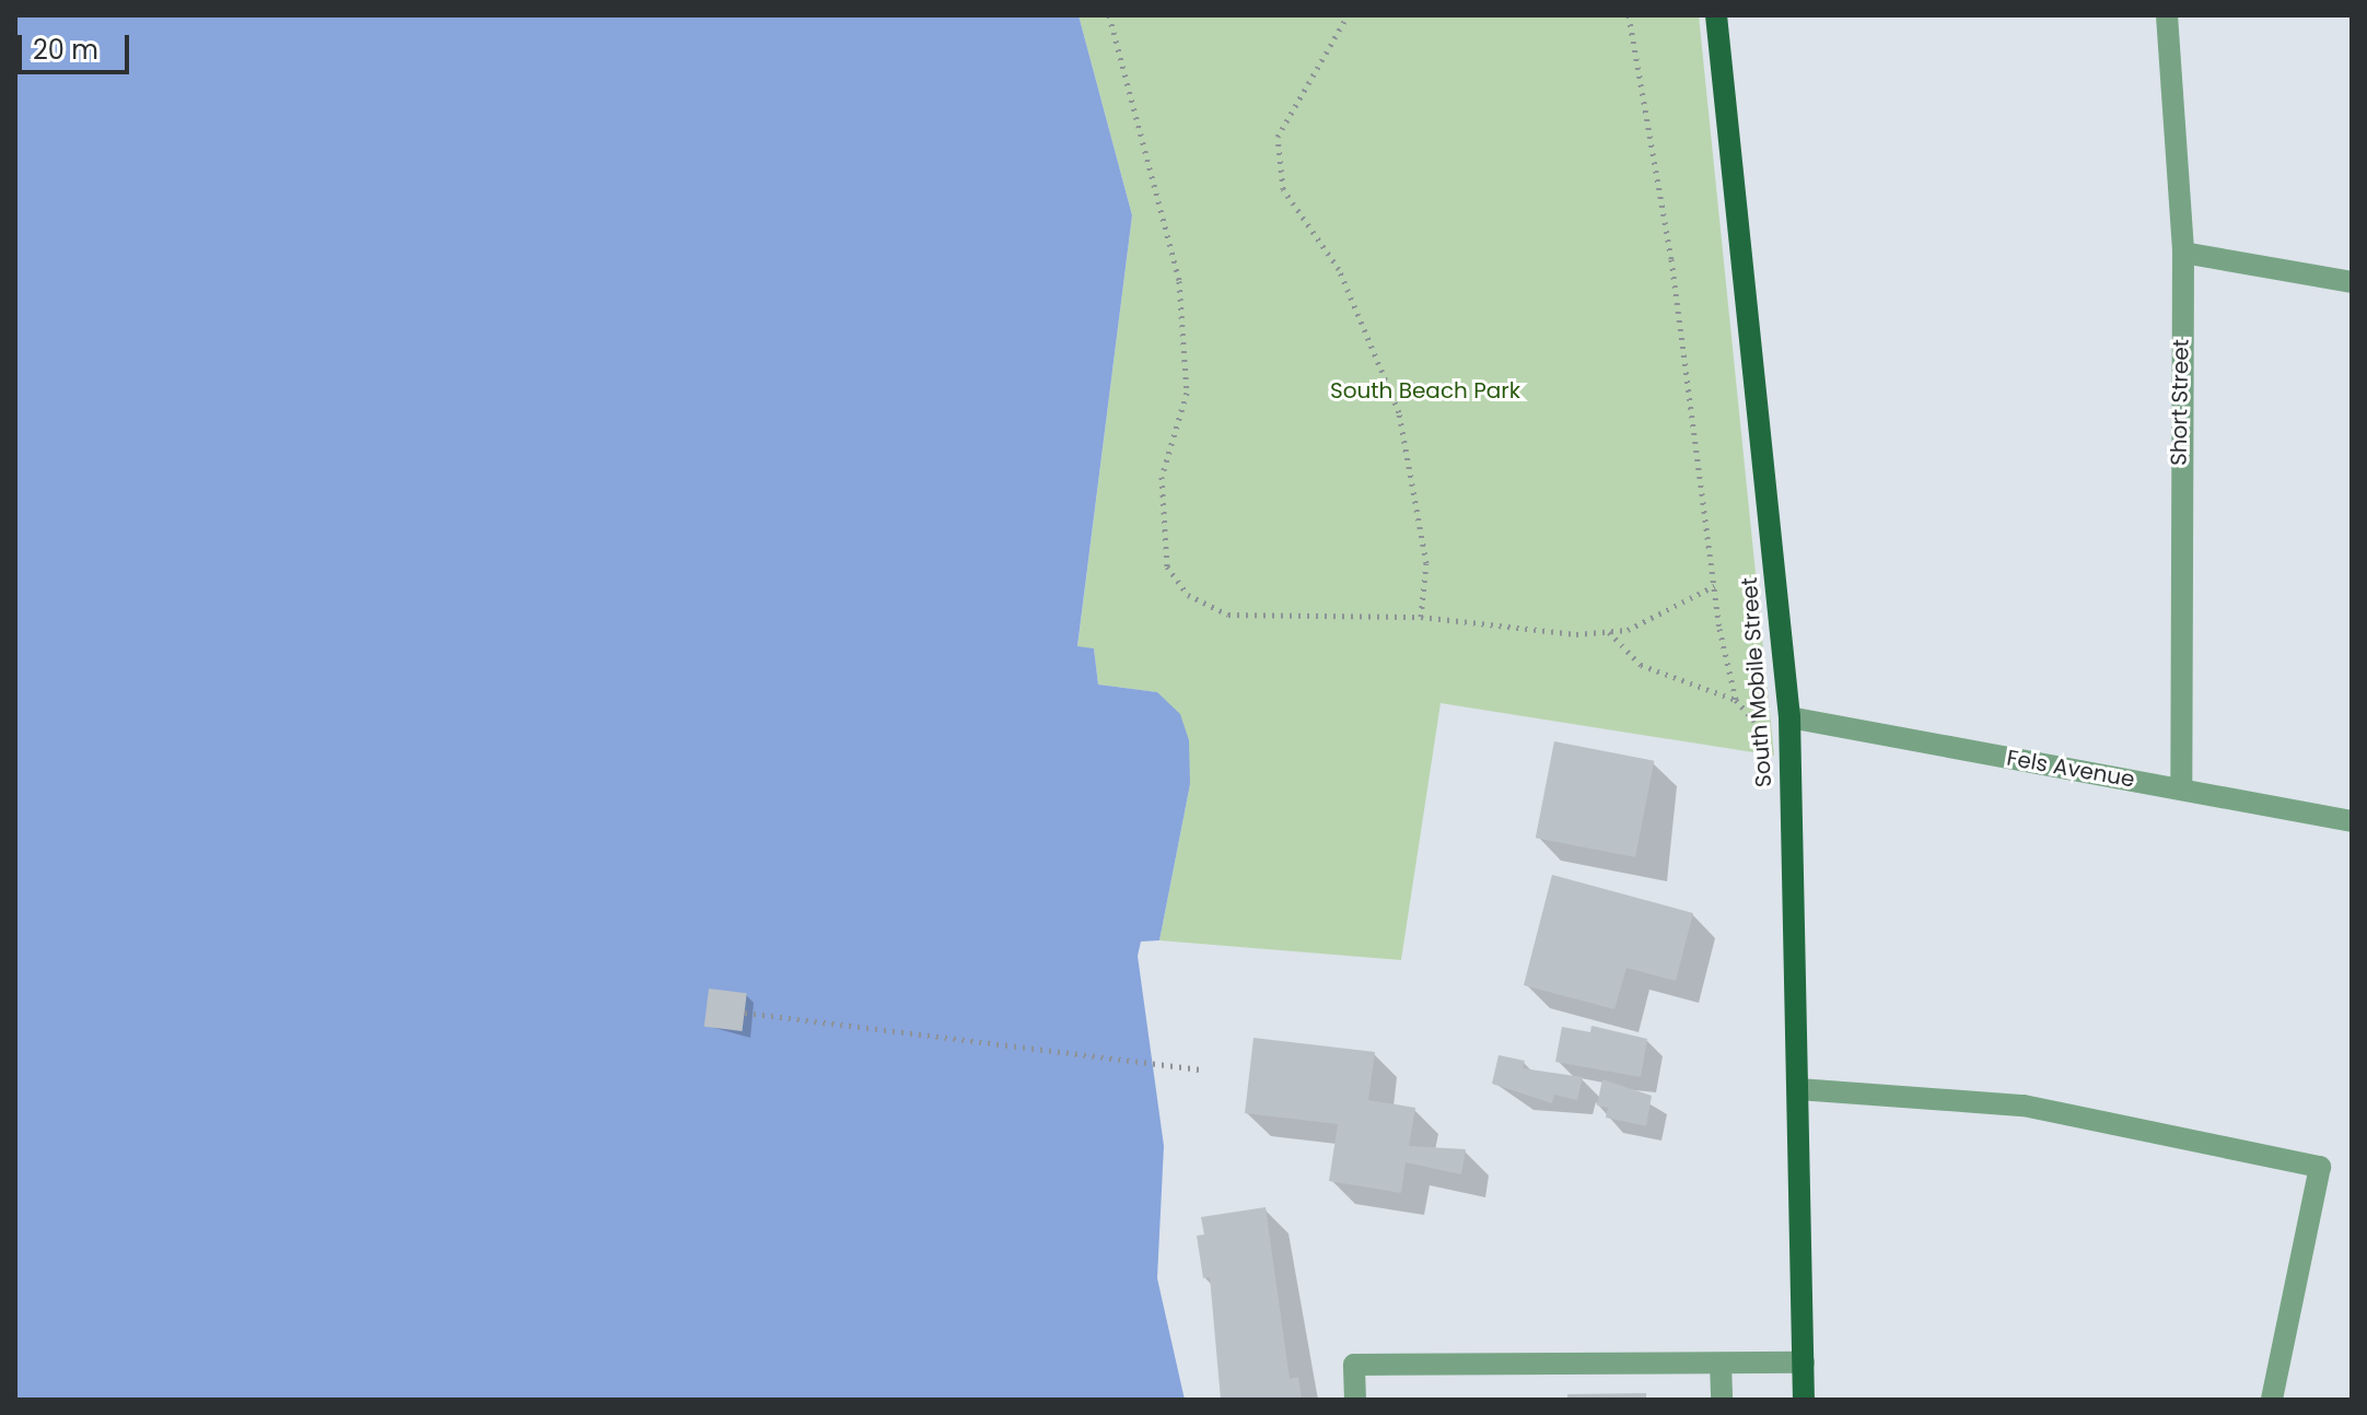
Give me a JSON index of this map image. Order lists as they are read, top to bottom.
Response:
{
  "streets": {
    "main road": ["South Mobile Street"],
    "street": ["Short Street", "Fels Avenue"]
  },
  "crossings": [
    ["Short Street", "Fels Avenue"],
    ["South Mobile Street", "Fels Avenue"]
  ],
  "parks": ["South Beach Park"],
  "scale_bar": "20 m"
}
